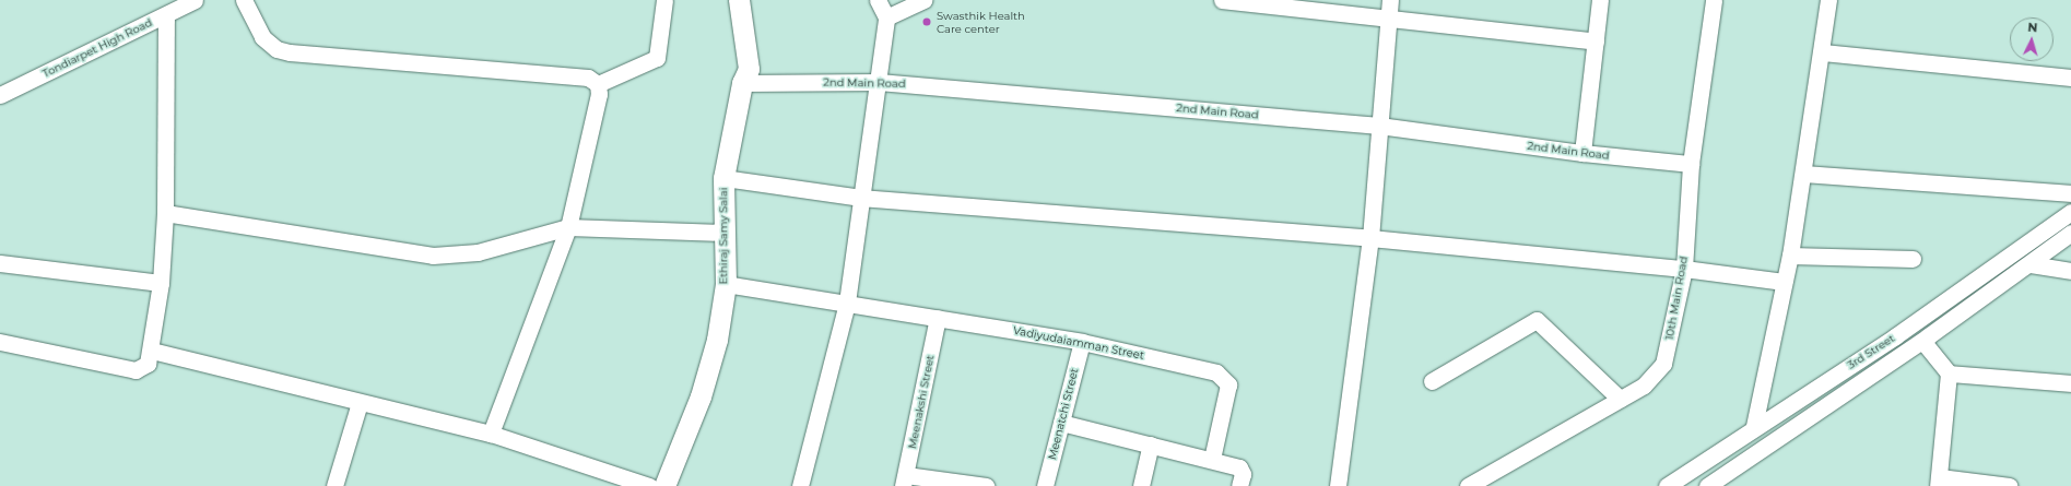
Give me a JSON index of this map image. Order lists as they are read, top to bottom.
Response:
{
  "streets": {
    "main road": ["Ethiraj Samy Salai"],
    "street": [
      "Tondiarpet High Road",
      "2nd Main Road",
      "10th Main Road",
      "Vadiyudaiamman Street",
      "3rd Street",
      "Meenakshi Street",
      "Meenatchi Street"
    ]
  },
  "crossings": [
    ["2nd Main Road", "Ethiraj Samy Salai"],
    ["2nd Main Road", "10th Main Road"],
    ["Ethiraj Samy Salai", "Vadiyudaiamman Street"],
    ["Vadiyudaiamman Street", "Meenakshi Street"],
    ["Vadiyudaiamman Street", "Meenatchi Street"]
  ],
  "places": ["Swasthik Health Care center"],
  "north": "top"
}
